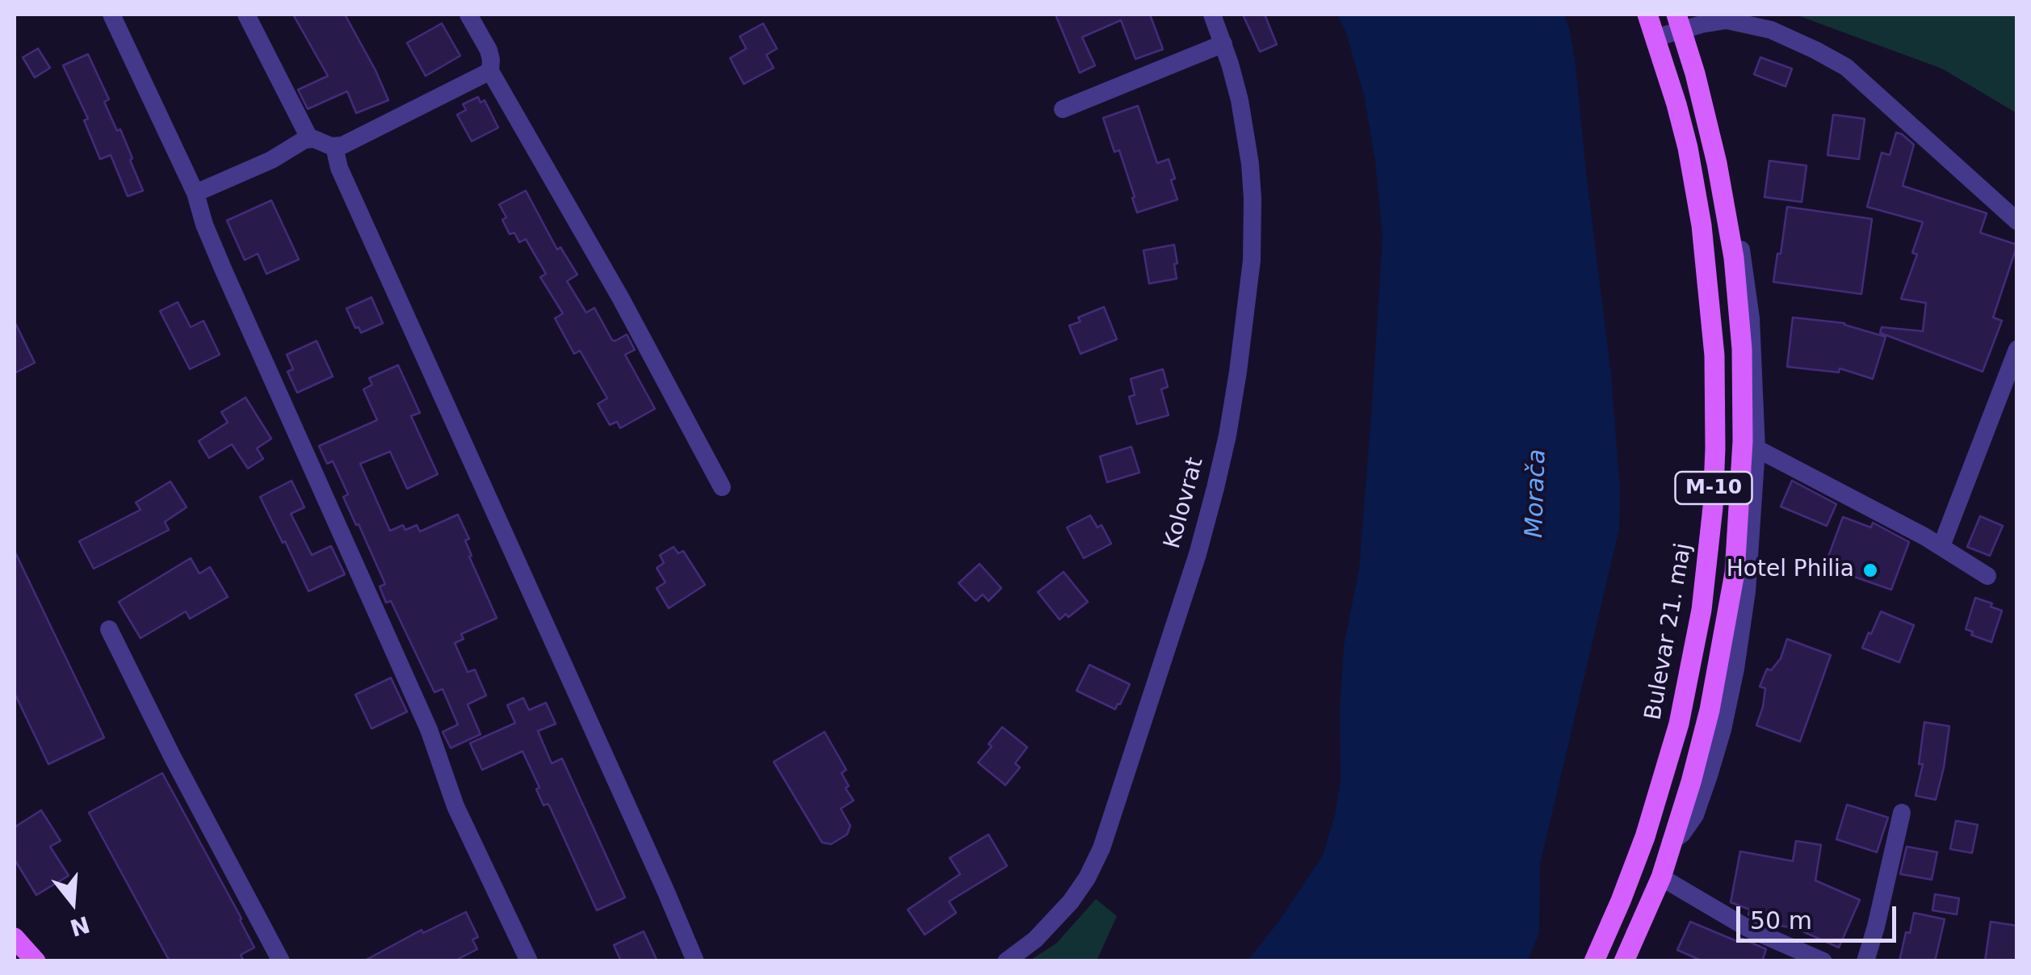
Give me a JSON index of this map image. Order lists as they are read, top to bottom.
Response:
{
  "streets": {
    "main road": ["M-10", "Bulevar 21. maj"],
    "street": ["Kolovrat"]
  },
  "water": ["Morača"],
  "places": ["Hotel Philia"],
  "scale_bar": "50 m",
  "north": "bottom"
}
